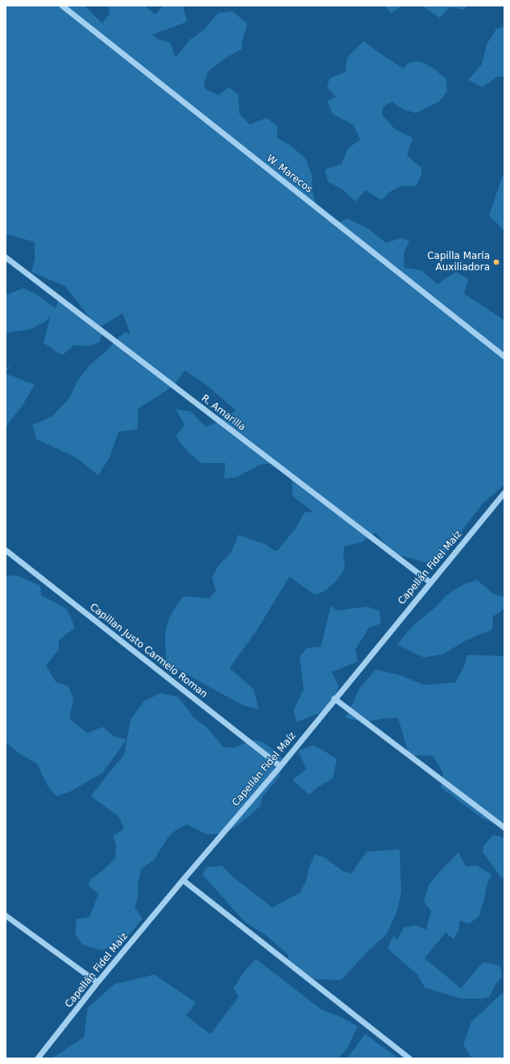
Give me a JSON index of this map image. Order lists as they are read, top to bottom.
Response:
{
  "streets": {
    "street": [
      "W. Marecos",
      "R. Amarilla",
      "Capellán Fidel Maíz",
      "Capillan Justo Carmelo Roman"
    ]
  },
  "crossings": [
    ["R. Amarilla", "Capellán Fidel Maíz"],
    ["Capellán Fidel Maíz", "Capillan Justo Carmelo Roman"]
  ],
  "places": ["Capilla María Auxiliadora"]
}
